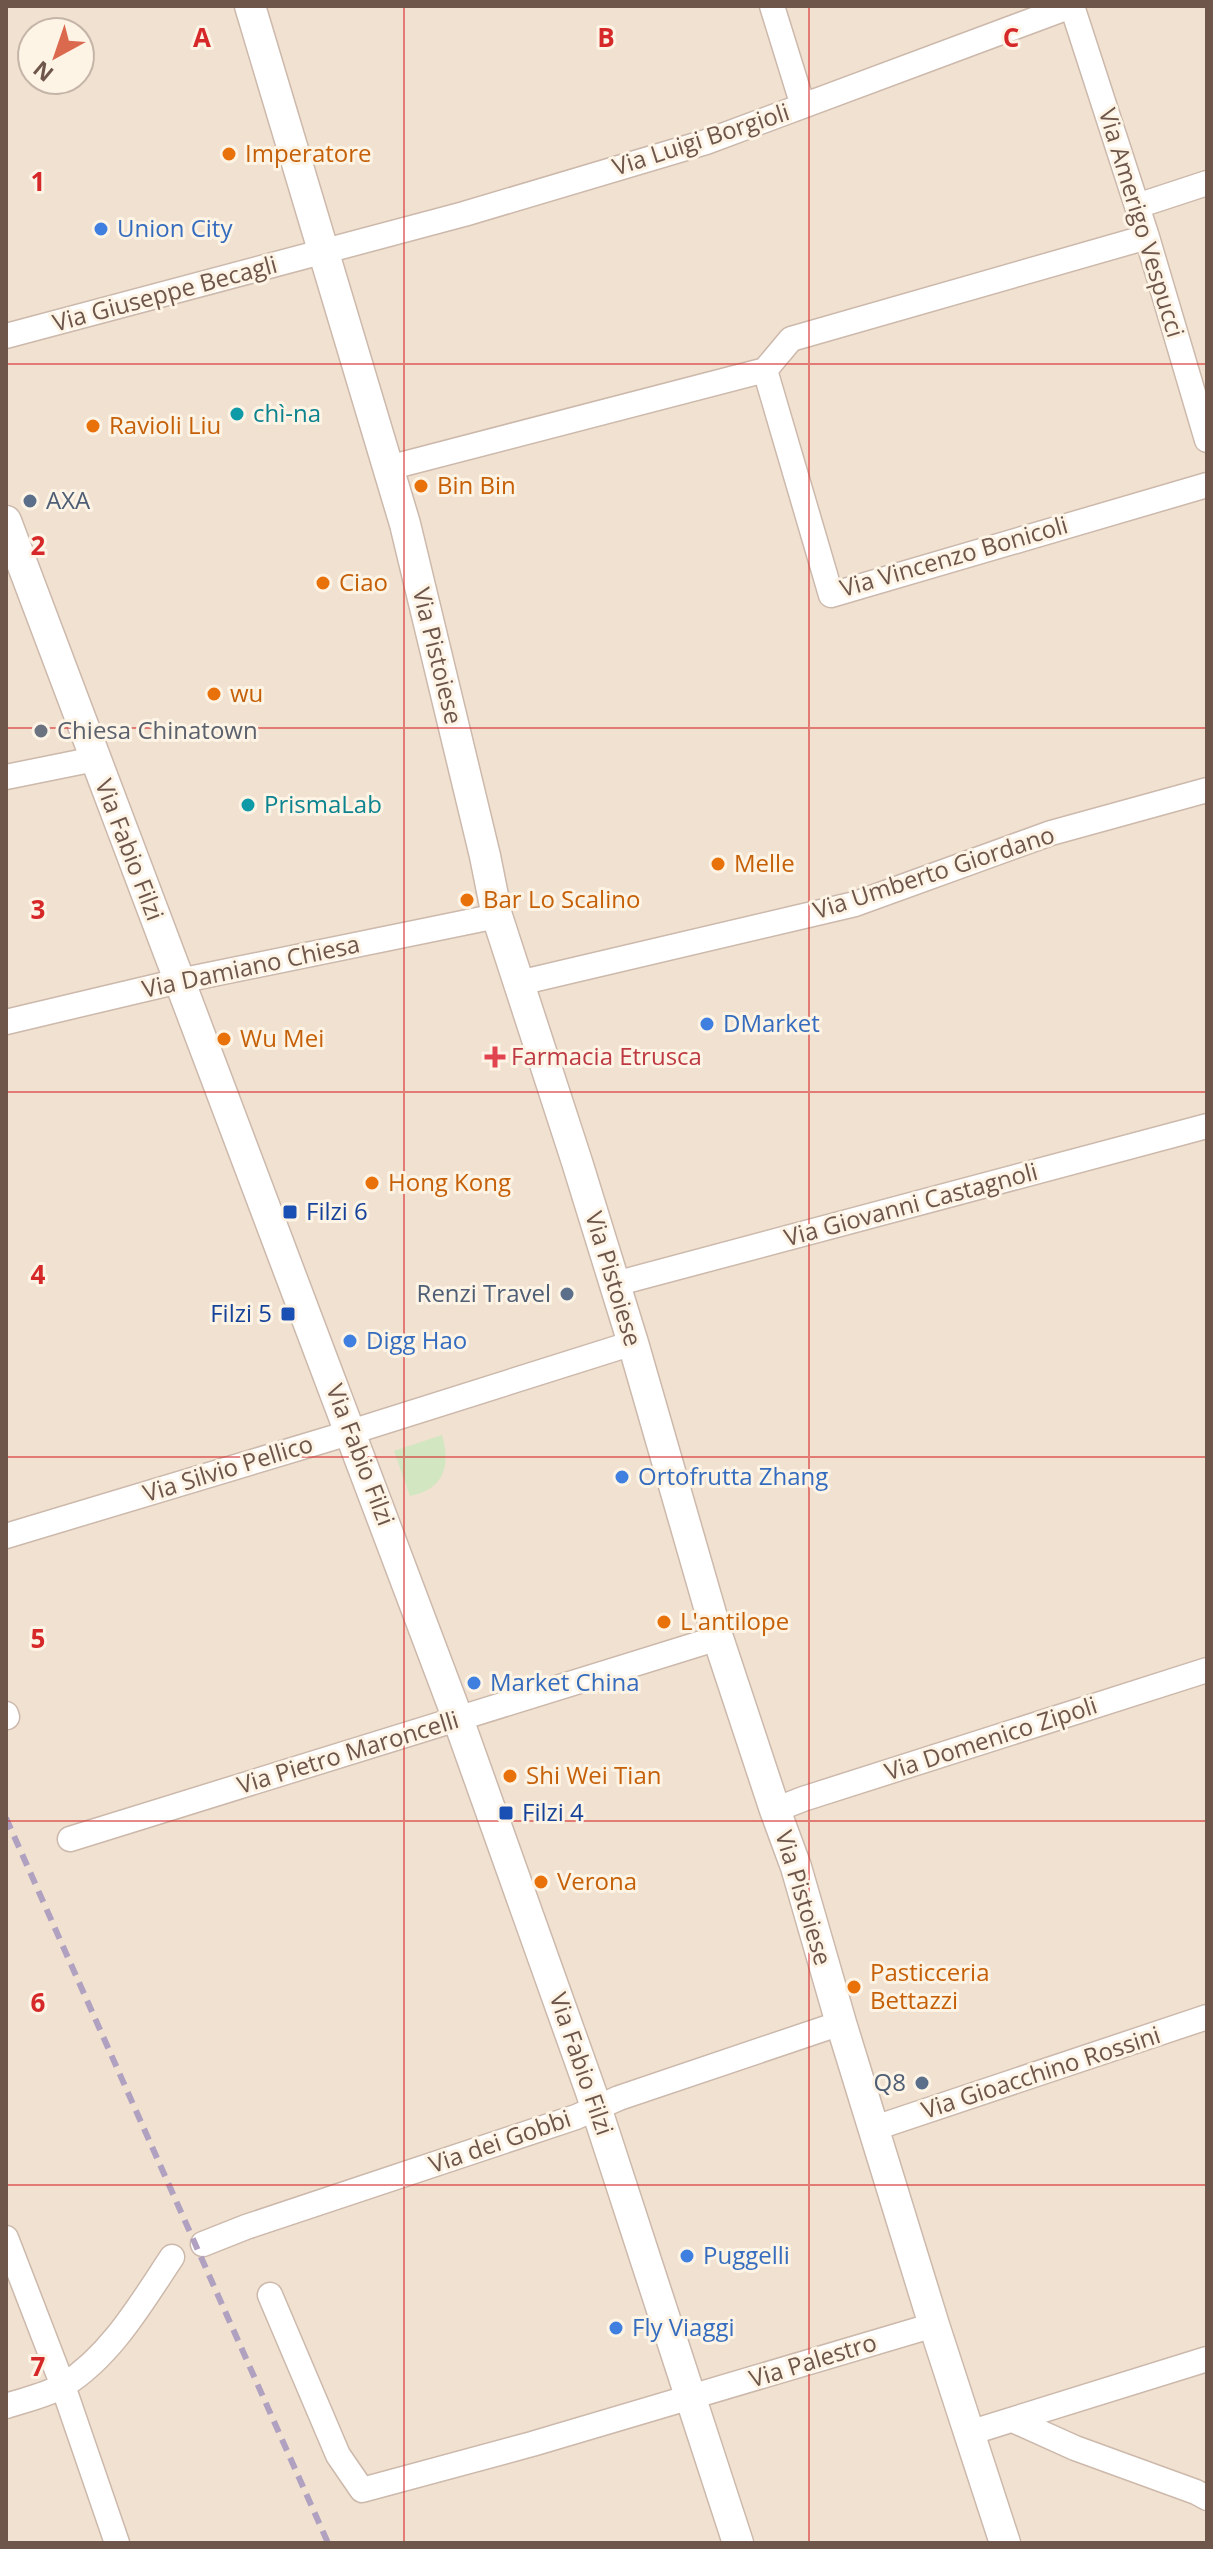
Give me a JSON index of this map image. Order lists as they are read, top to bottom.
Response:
{
  "streets": {
    "street": [
      "Via Luigi Borgioli",
      "Via Amerigo Vespucci",
      "Via Giuseppe Becagli",
      "Via Vincenzo Bonicoli",
      "Via Pistoiese",
      "Via Fabio Filzi",
      "Via Umberto Giordano",
      "Via Damiano Chiesa",
      "Via Giovanni Castagnoli",
      "Via Silvio Pellico",
      "Via Domenico Zipoli",
      "Via Pietro Maroncelli",
      "Via Gioacchino Rossini",
      "Via dei Gobbi",
      "Via Palestro"
    ]
  },
  "crossings": [
    ["Via Luigi Borgioli", "Via Amerigo Vespucci"],
    ["Via Luigi Borgioli", "Via Giuseppe Becagli"],
    ["Via Luigi Borgioli", "Via Pistoiese"],
    ["Via Giuseppe Becagli", "Via Pistoiese"],
    ["Via Pistoiese", "Via Umberto Giordano"],
    ["Via Pistoiese", "Via Damiano Chiesa"],
    ["Via Pistoiese", "Via Giovanni Castagnoli"],
    ["Via Pistoiese", "Via Silvio Pellico"],
    ["Via Pistoiese", "Via Domenico Zipoli"],
    ["Via Pistoiese", "Via Pietro Maroncelli"],
    ["Via Pistoiese", "Via Gioacchino Rossini"],
    ["Via Pistoiese", "Via dei Gobbi"],
    ["Via Pistoiese", "Via Palestro"],
    ["Via Fabio Filzi", "Via Damiano Chiesa"],
    ["Via Fabio Filzi", "Via Silvio Pellico"],
    ["Via Fabio Filzi", "Via Pietro Maroncelli"],
    ["Via Fabio Filzi", "Via dei Gobbi"],
    ["Via Fabio Filzi", "Via Palestro"]
  ],
  "places": {
    "other": [
      "Imperatore",
      "Union City",
      "chì-na",
      "Ravioli Liu",
      "Bin Bin",
      "AXA",
      "Ciao",
      "wu",
      "Chiesa Chinatown",
      "PrismaLab",
      "Melle",
      "Bar Lo Scalino",
      "DMarket",
      "Wu Mei",
      "Hong Kong",
      "Renzi Travel",
      "Digg Hao",
      "Ortofrutta Zhang",
      "L'antilope",
      "Market China",
      "Shi Wei Tian",
      "Verona",
      "Pasticceria Bettazzi",
      "Q8",
      "Puggelli",
      "Fly Viaggi"
    ],
    "health": ["Farmacia Etrusca"],
    "transit": ["Filzi 6", "Filzi 5", "Filzi 4"]
  },
  "north": "bottom left",
  "grid": {
    "columns": ["A", "B", "C"],
    "rows": [
      "1",
      "2",
      "3",
      "4",
      "5",
      "6",
      "7"
    ]
  }
}
